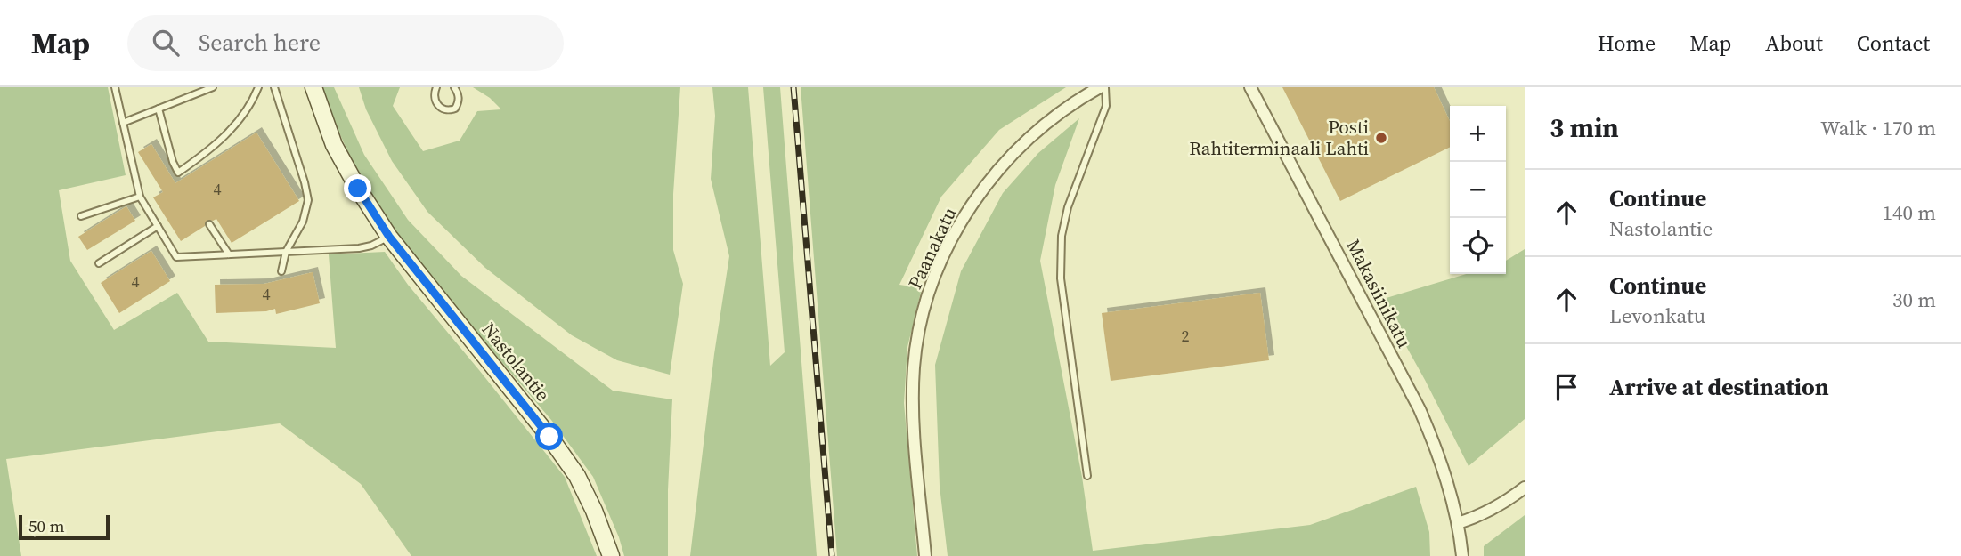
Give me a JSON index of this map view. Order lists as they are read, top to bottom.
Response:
{
  "streets": {
    "main road": ["Nastolantie"],
    "street": ["Paanakatu", "Makasiinikatu"]
  },
  "places": ["Posti Rahtiterminaali Lahti"],
  "house_numbers": [
    "4",
    "4",
    "4",
    "2"
  ],
  "scale_bar": "50 m",
  "page": {
    "header": "Map",
    "search": "Search here",
    "nav": [
      "Home",
      "Map",
      "About",
      "Contact"
    ],
    "heading": ["3 min", "Walk · 170 m"],
    "map_buttons": ["+", "−"],
    "list": [
      ["Continue", "Nastolantie", "140 m"],
      ["Continue", "Levonkatu", "30 m"],
      "Arrive at destination"
    ],
    "scale": "50 m"
  }
}
